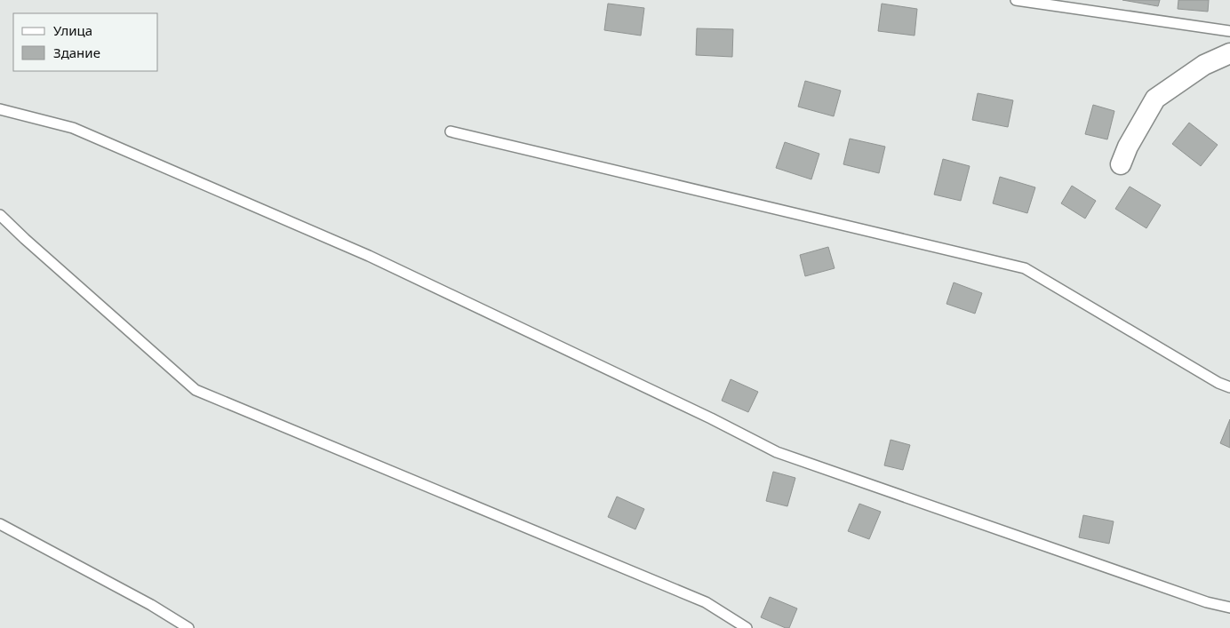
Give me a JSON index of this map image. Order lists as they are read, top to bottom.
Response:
{
  "legend": ["Улица", "Здание"]
}
